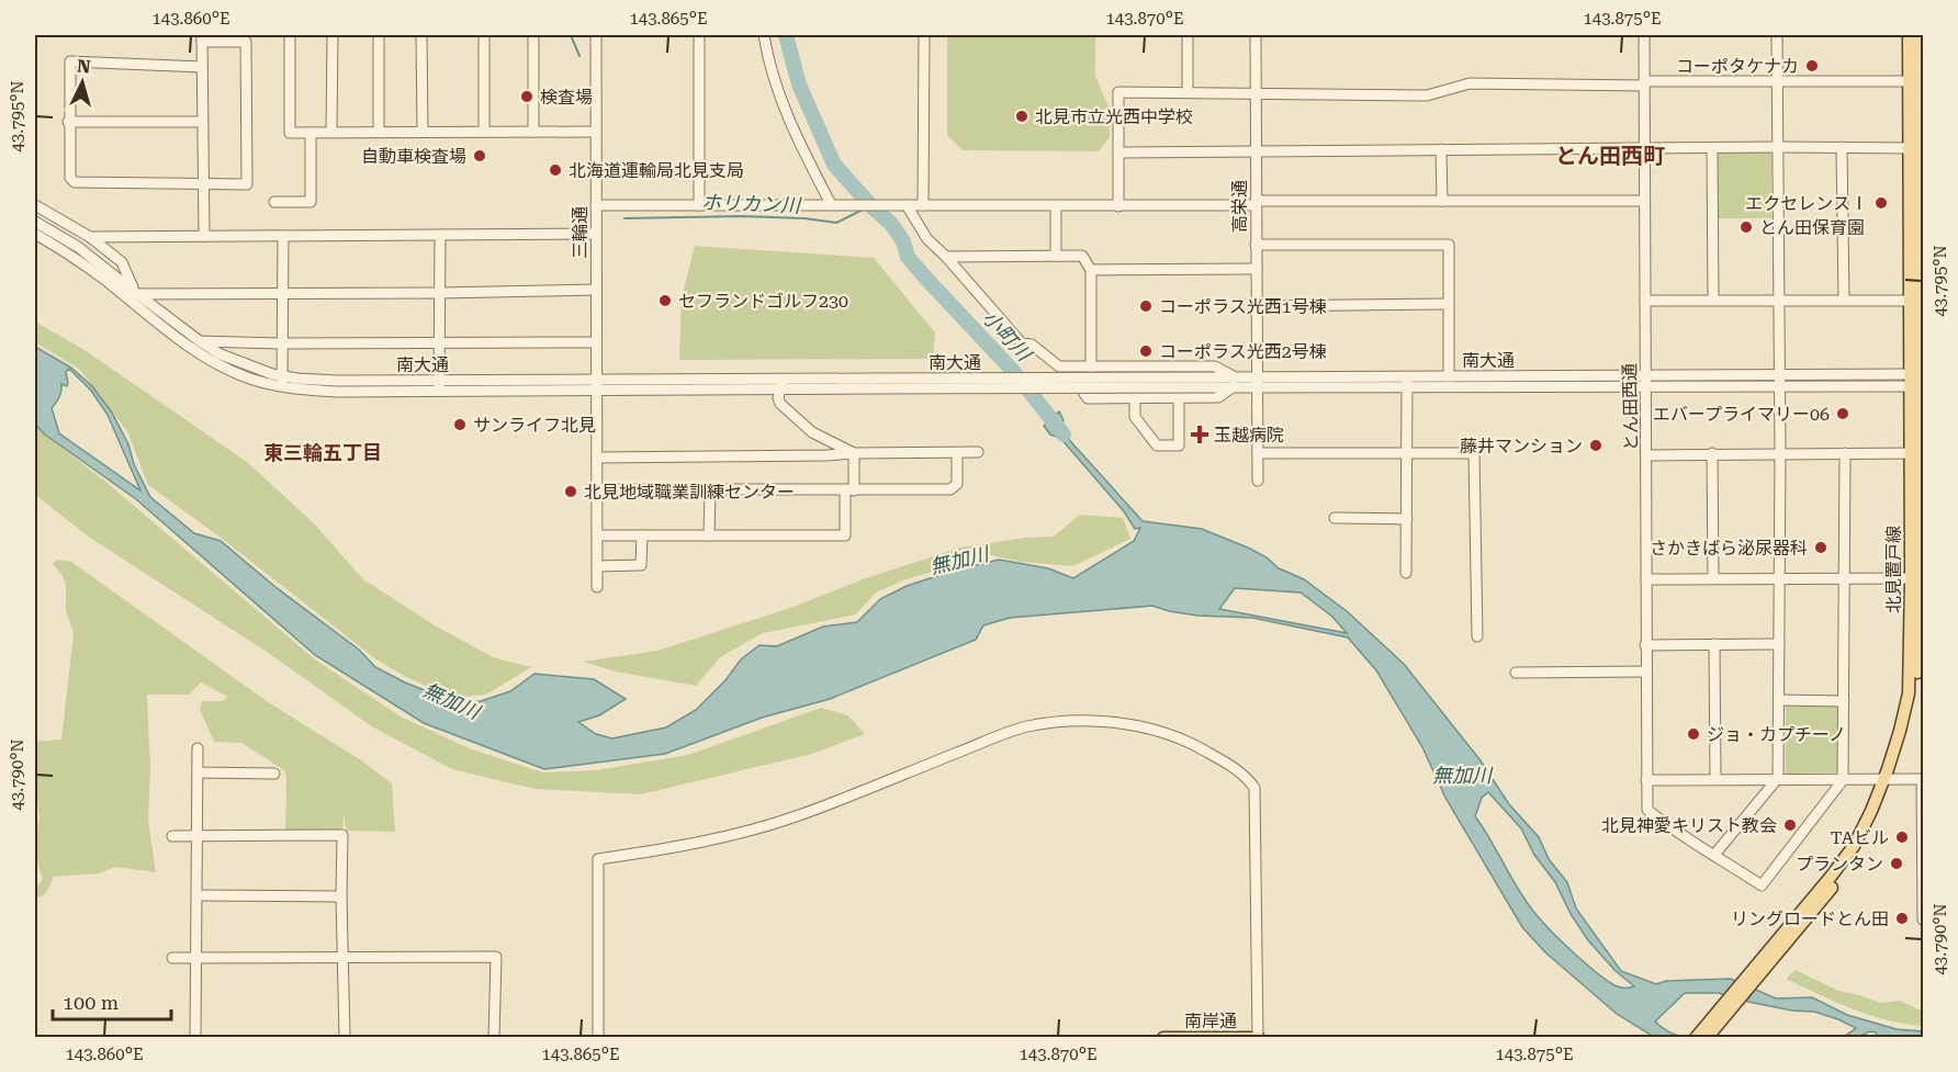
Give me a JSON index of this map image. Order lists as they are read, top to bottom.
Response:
{
  "streets": {
    "main road": ["北見置戸線", "南岸通"],
    "street": [
      "高栄通",
      "三輪通",
      "南大通",
      "とん田西通"
    ]
  },
  "crossings": [
    ["高栄通", "南大通"],
    ["三輪通", "南大通"],
    ["南大通", "とん田西通"],
    ["南大通", "北見置戸線"]
  ],
  "districts": ["とん田西町", "東三輪五丁目"],
  "water": ["ホリカン川", "小町川", "無加川"],
  "places": {
    "other": [
      "コーポタケナカ",
      "検査場",
      "北見市立光西中学校",
      "自動車検査場",
      "北海道運輸局北見支局",
      "エクセレンスⅠ",
      "とん田保育園",
      "セフランドゴルフ230",
      "コーポラス光西1号棟",
      "コーポラス光西2号棟",
      "エバープライマリー06",
      "サンライフ北見",
      "藤井マンション",
      "北見地域職業訓練センター",
      "さかきばら泌尿器科",
      "ジョ・カプチーノ",
      "北見神愛キリスト教会",
      "TAビル",
      "プランタン",
      "リングロードとん田"
    ],
    "health": ["玉越病院"]
  },
  "scale_bar": "100 m",
  "north": "top",
  "coordinates": [
    "143.860°E",
    "143.865°E",
    "143.870°E",
    "143.875°E",
    "43.795°N",
    "43.790°N"
  ]
}
